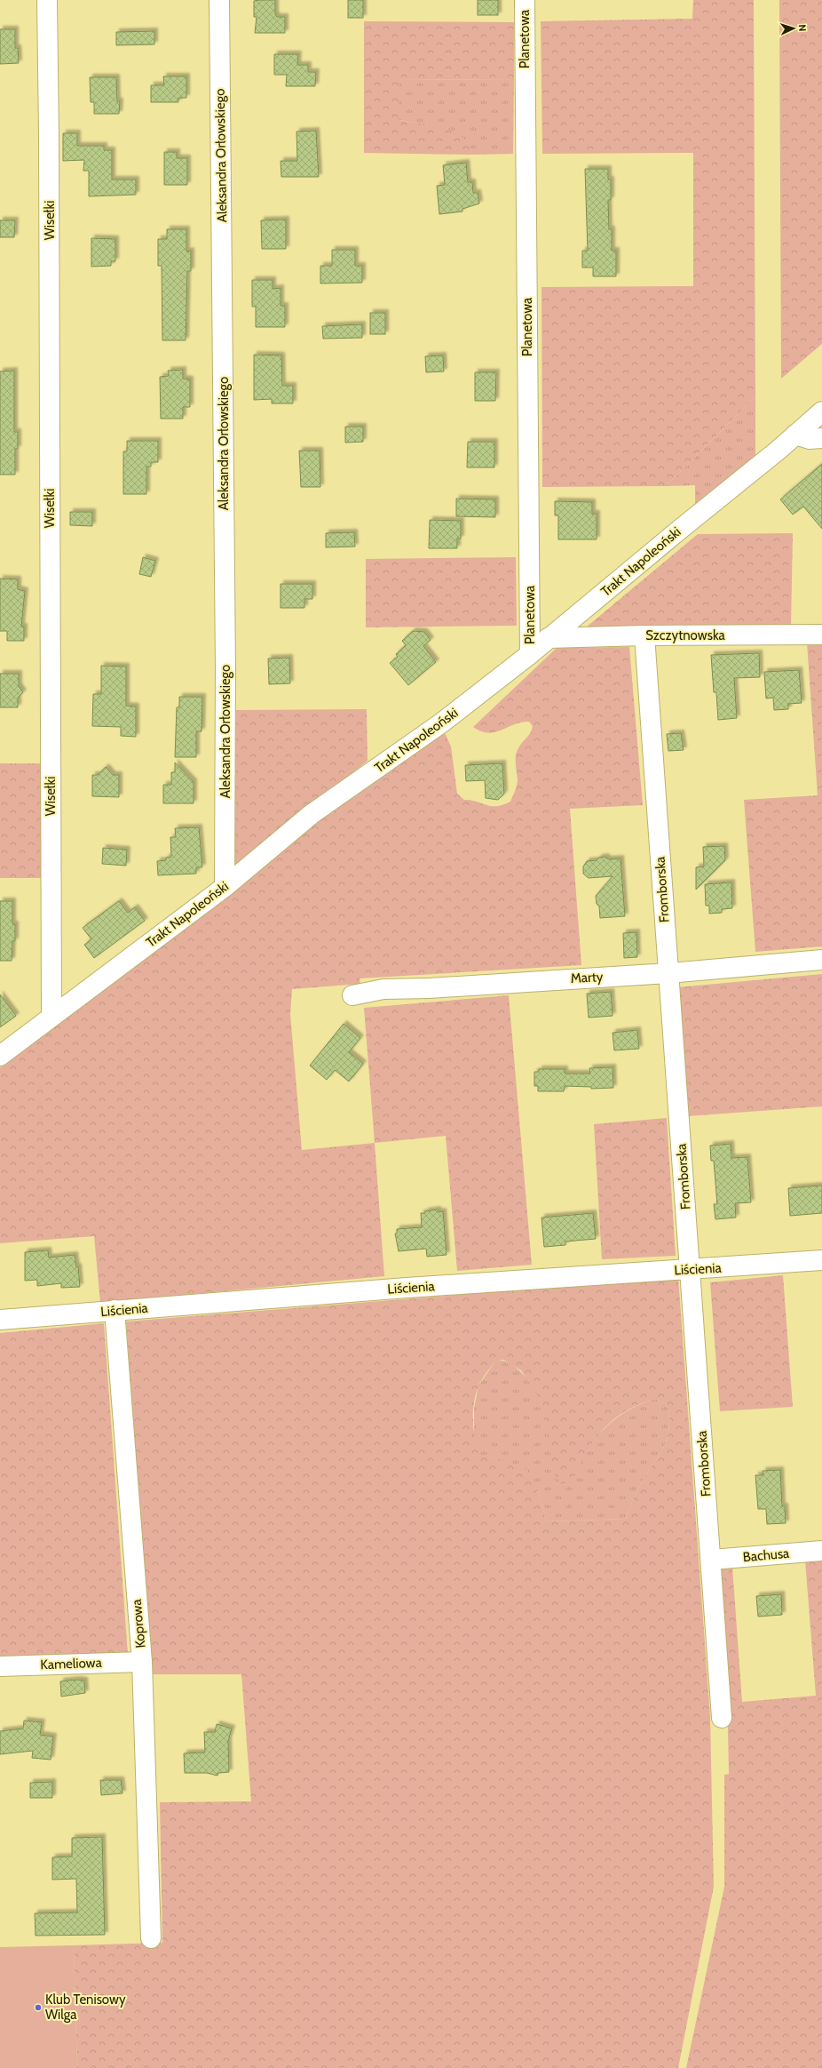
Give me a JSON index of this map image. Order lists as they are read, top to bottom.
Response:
{
  "streets": {
    "street": [
      "Planetowa",
      "Aleksandra Orłowskiego",
      "Wisełki",
      "Trakt Napoleoński",
      "Szczytnowska",
      "Fromborska",
      "Marty",
      "Liścienia",
      "Bachusa",
      "Koprowa",
      "Kameliowa"
    ]
  },
  "crossings": [
    ["Planetowa", "Trakt Napoleoński"],
    ["Aleksandra Orłowskiego", "Trakt Napoleoński"],
    ["Wisełki", "Trakt Napoleoński"],
    ["Trakt Napoleoński", "Szczytnowska"],
    ["Szczytnowska", "Fromborska"],
    ["Fromborska", "Marty"],
    ["Fromborska", "Liścienia"],
    ["Fromborska", "Bachusa"],
    ["Liścienia", "Koprowa"],
    ["Koprowa", "Kameliowa"]
  ],
  "places": ["Klub Tenisowy Wilga"],
  "north": "right"
}
